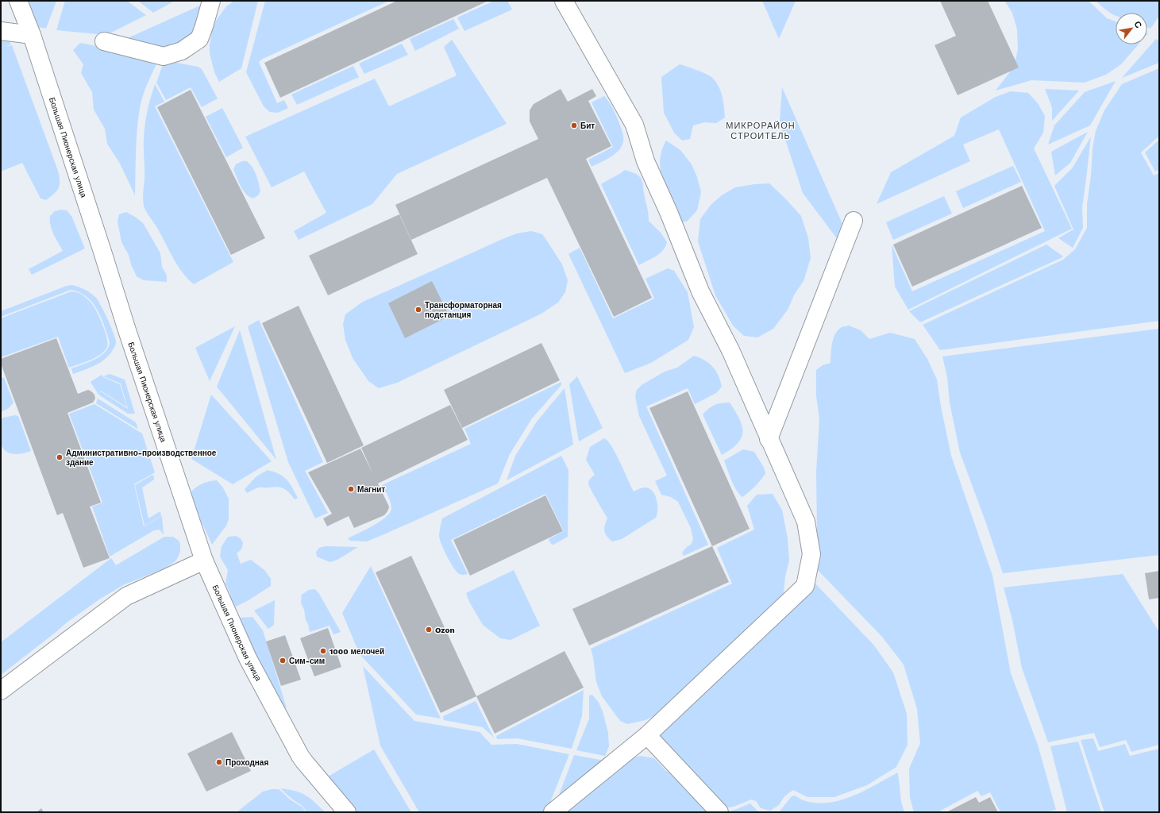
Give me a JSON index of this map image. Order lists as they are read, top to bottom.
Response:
{
  "streets": {
    "street": ["Большая Пионерская улица"]
  },
  "districts": ["МИКРОРАЙОН СТРОИТЕЛЬ"],
  "places": [
    "Бит",
    "Трансформаторная подстанция",
    "Административно-производственное здание",
    "Магнит",
    "Ozon",
    "1000 мелочей",
    "Сим-сим",
    "Проходная"
  ],
  "north": "top right"
}
